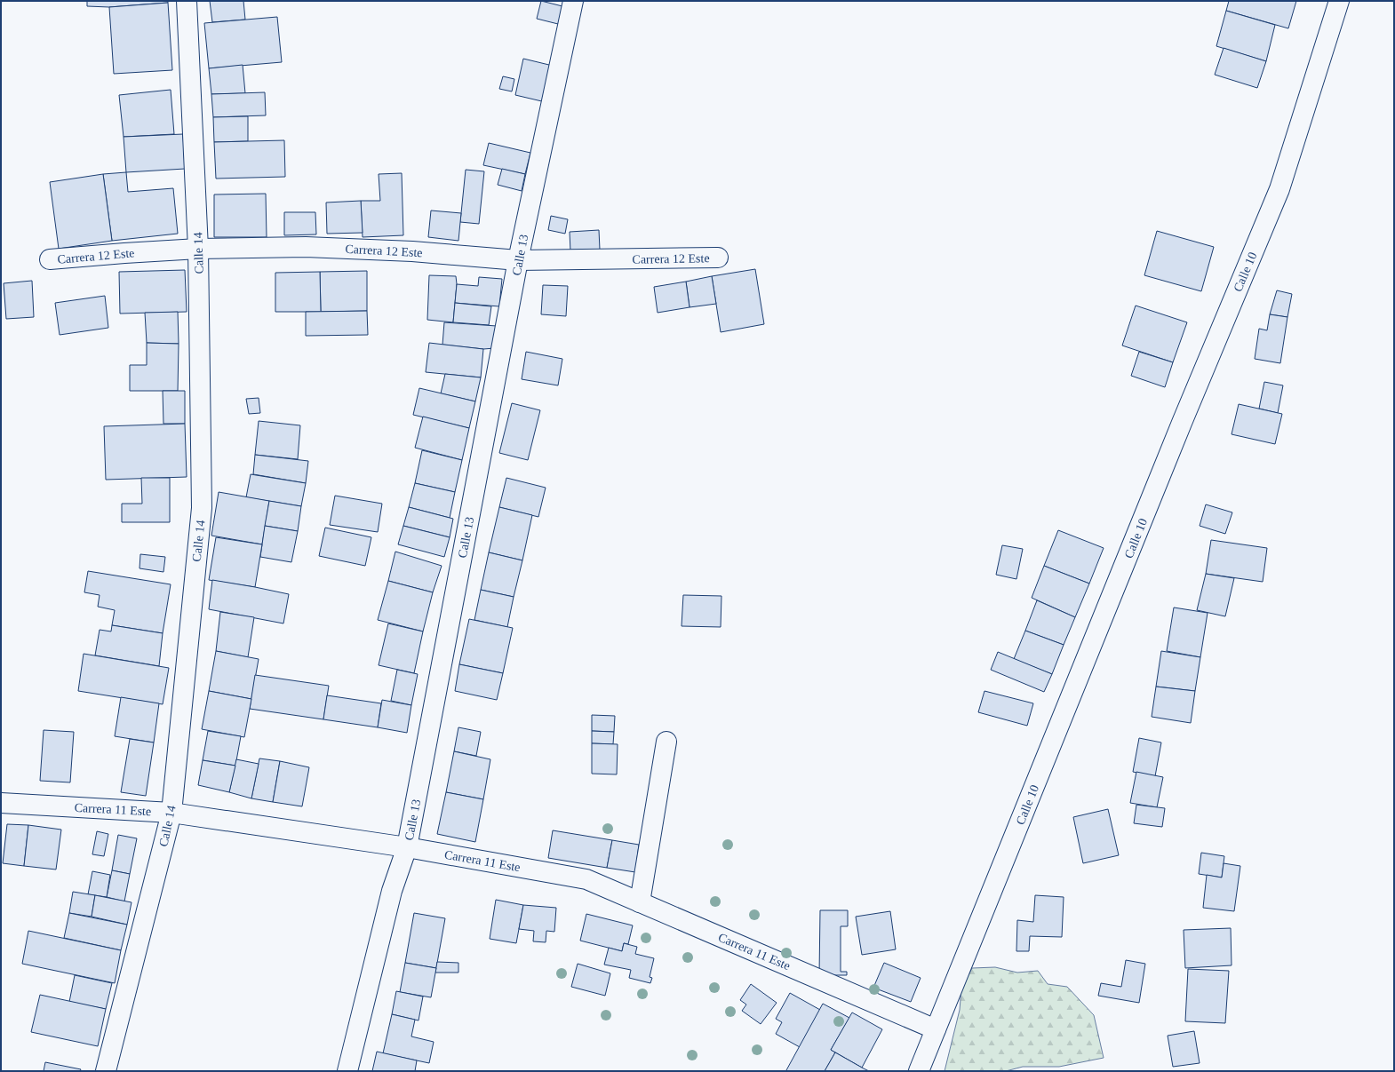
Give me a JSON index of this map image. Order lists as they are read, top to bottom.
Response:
{
  "streets": {
    "street": [
      "Carrera 12 Este",
      "Calle 14",
      "Calle 13",
      "Calle 10",
      "Carrera 11 Este"
    ]
  },
  "crossings": [
    ["Carrera 12 Este", "Calle 14"],
    ["Carrera 12 Este", "Calle 13"],
    ["Calle 14", "Carrera 11 Este"],
    ["Calle 13", "Carrera 11 Este"],
    ["Calle 10", "Carrera 11 Este"]
  ]
}
